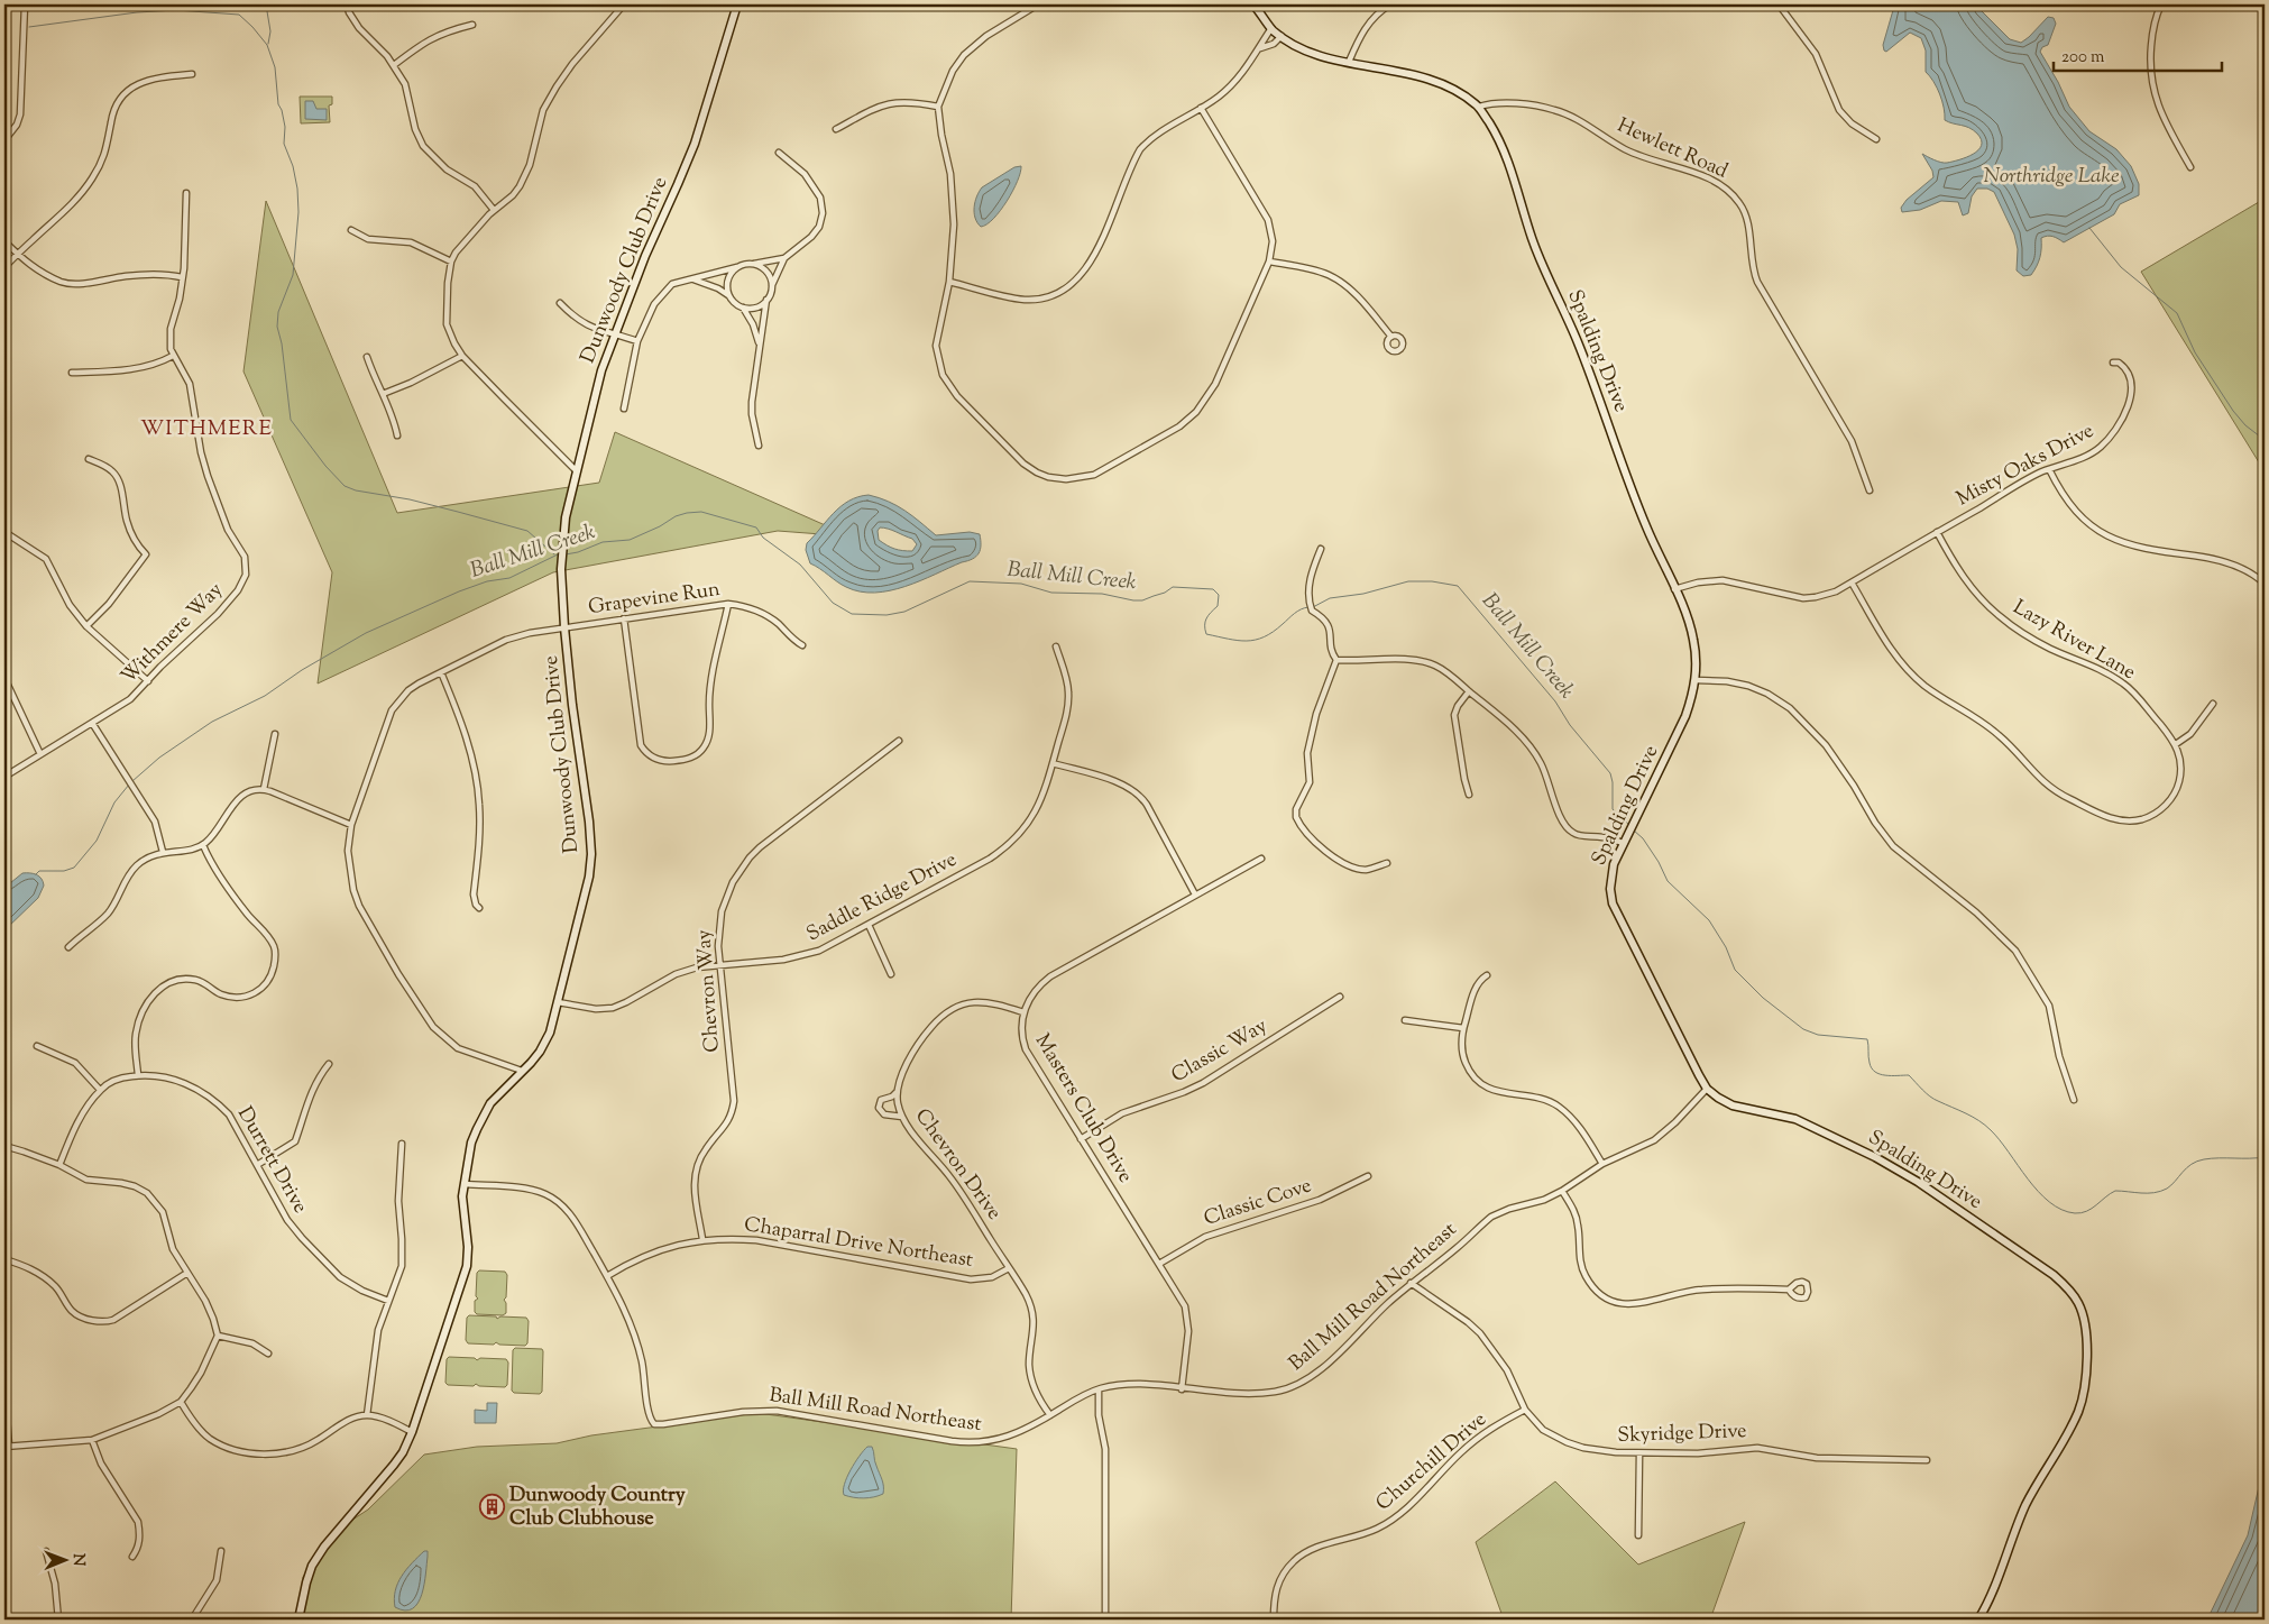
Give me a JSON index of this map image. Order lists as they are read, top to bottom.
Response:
{
  "streets": {
    "street": [
      "Hewlett Road",
      "Dunwoody Club Drive",
      "Spalding Drive",
      "Misty Oaks Drive",
      "Grapevine Run",
      "Withmere Way",
      "Lazy River Lane",
      "Saddle Ridge Drive",
      "Chevron Way",
      "Classic Way",
      "Masters Club Drive",
      "Durrett Drive",
      "Chevron Drive",
      "Classic Cove",
      "Chaparral Drive Northeast",
      "Ball Mill Road Northeast",
      "Skyridge Drive",
      "Churchill Drive"
    ]
  },
  "crossings": [
    ["Hewlett Road", "Spalding Drive"],
    ["Dunwoody Club Drive", "Grapevine Run"],
    ["Dunwoody Club Drive", "Saddle Ridge Drive"],
    ["Spalding Drive", "Ball Mill Road Northeast"],
    ["Misty Oaks Drive", "Lazy River Lane"],
    ["Saddle Ridge Drive", "Chevron Way"],
    ["Chevron Way", "Chaparral Drive Northeast"],
    ["Classic Way", "Masters Club Drive"],
    ["Masters Club Drive", "Chevron Drive"],
    ["Masters Club Drive", "Classic Cove"],
    ["Masters Club Drive", "Ball Mill Road Northeast"],
    ["Chevron Drive", "Chaparral Drive Northeast"],
    ["Chevron Drive", "Ball Mill Road Northeast"],
    ["Chaparral Drive Northeast", "Ball Mill Road Northeast"],
    ["Ball Mill Road Northeast", "Skyridge Drive"],
    ["Skyridge Drive", "Churchill Drive"]
  ],
  "districts": ["WITHMERE"],
  "water": ["Northridge Lake", "Ball Mill Creek"],
  "places": {
    "building": ["Dunwoody Country Club Clubhouse"]
  },
  "scale_bar": "200 m",
  "north": "right"
}
